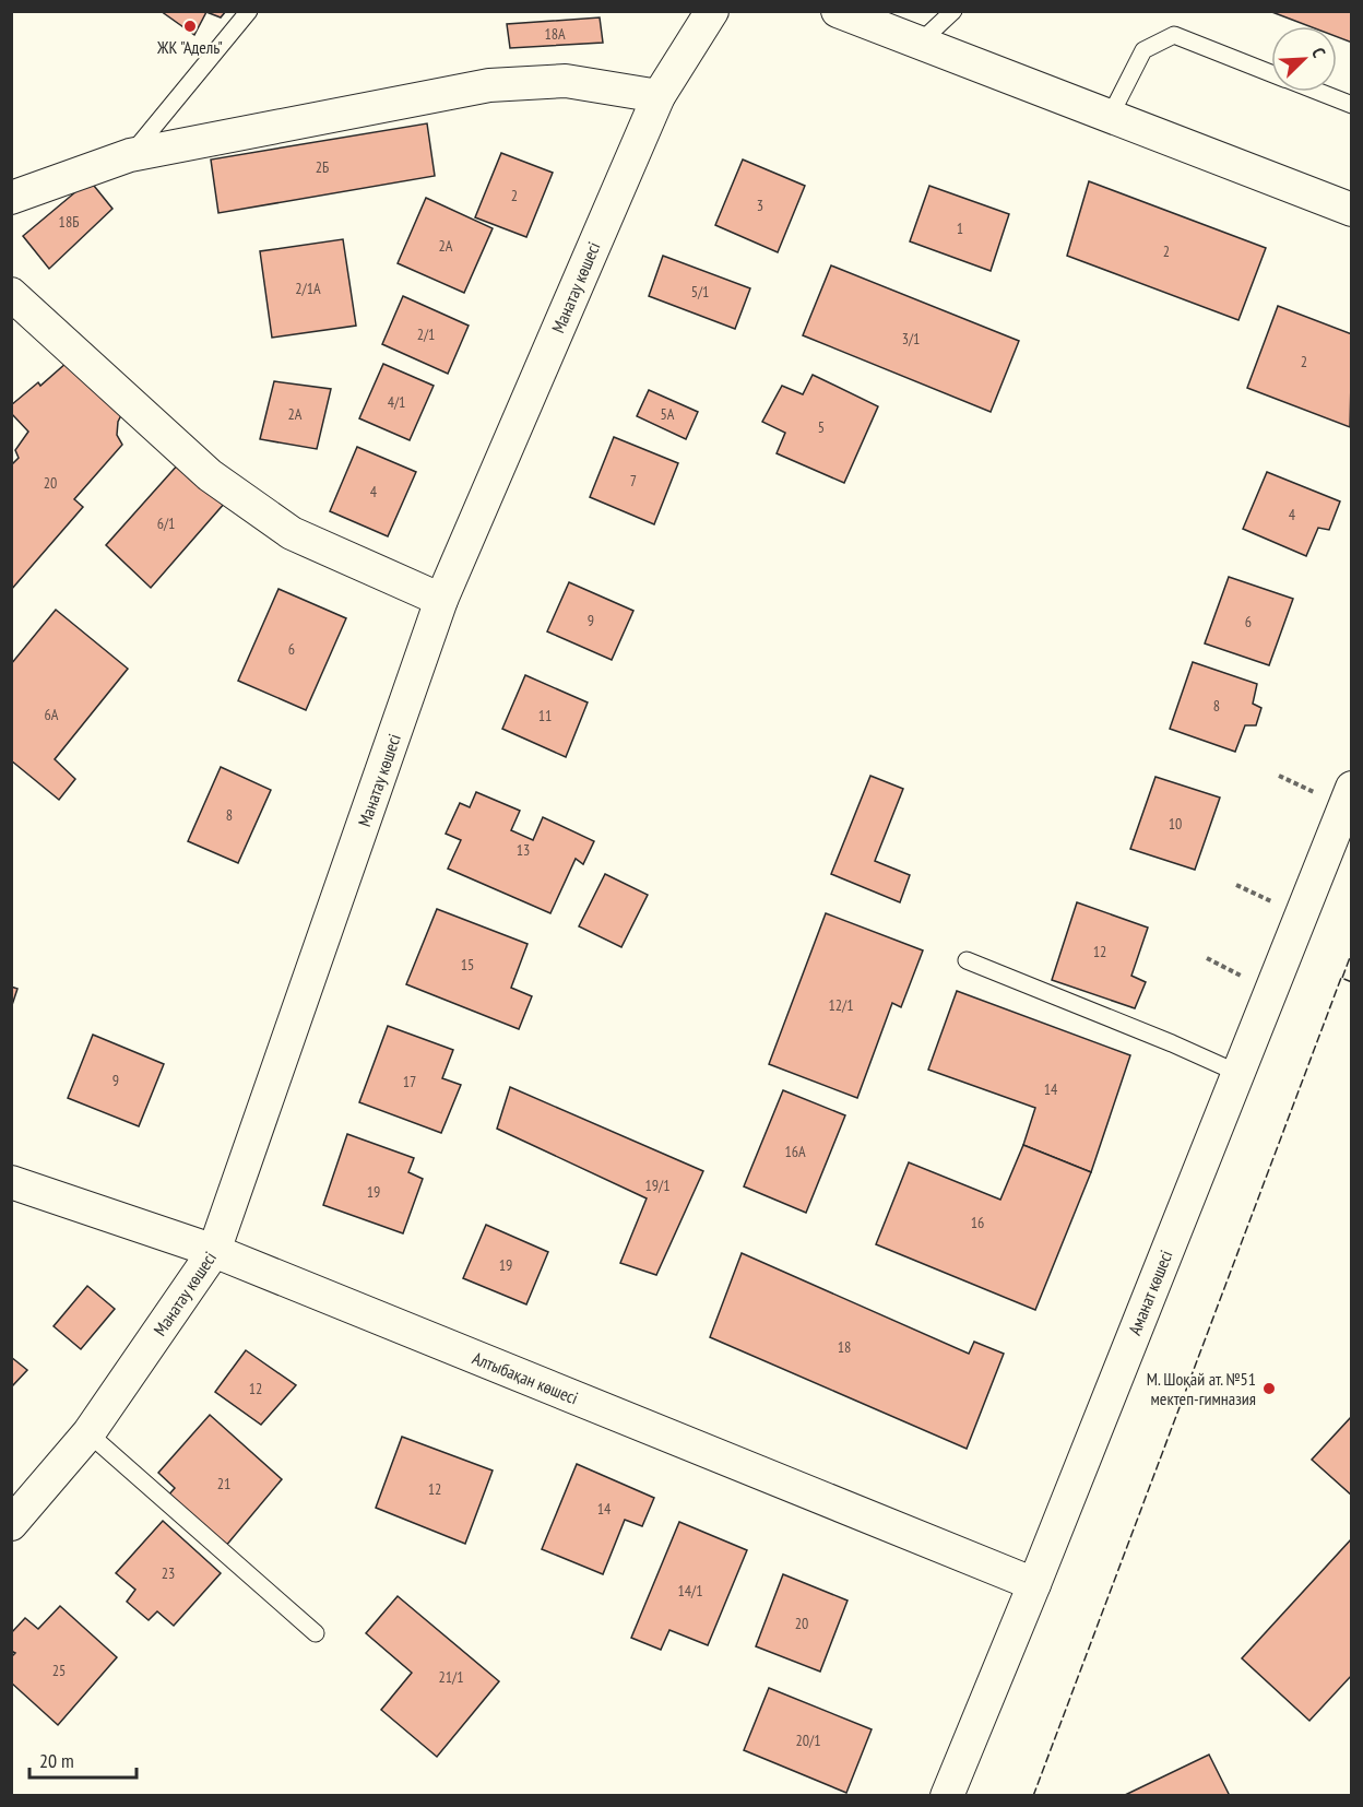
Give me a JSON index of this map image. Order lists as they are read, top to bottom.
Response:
{
  "streets": {
    "street": ["Манатау көшесі", "Аманат көшесі", "Алтыбақан көшесі"]
  },
  "crossings": [
    ["Манатау көшесі", "Алтыбақан көшесі"],
    ["Аманат көшесі", "Алтыбақан көшесі"]
  ],
  "places": ["ЖК \"Адель\"", "М. Шоқай ат. №51 мектеп-гимназия"],
  "house_numbers": [
    "18А",
    "2Б",
    "2",
    "3",
    "18Б",
    "1",
    "2А",
    "2",
    "2/1А",
    "5/1",
    "2/1",
    "3/1",
    "2",
    "4/1",
    "2А",
    "5А",
    "5",
    "7",
    "20",
    "4",
    "4",
    "6/1",
    "9",
    "6",
    "6",
    "8",
    "6А",
    "11",
    "8",
    "10",
    "13",
    "12",
    "15",
    "12/1",
    "9",
    "17",
    "14",
    "16А",
    "19/1",
    "19",
    "16",
    "19",
    "18",
    "12",
    "21",
    "12",
    "14",
    "23",
    "14/1",
    "20",
    "25",
    "21/1",
    "20/1"
  ],
  "scale_bar": "20 m",
  "north": "top right"
}
